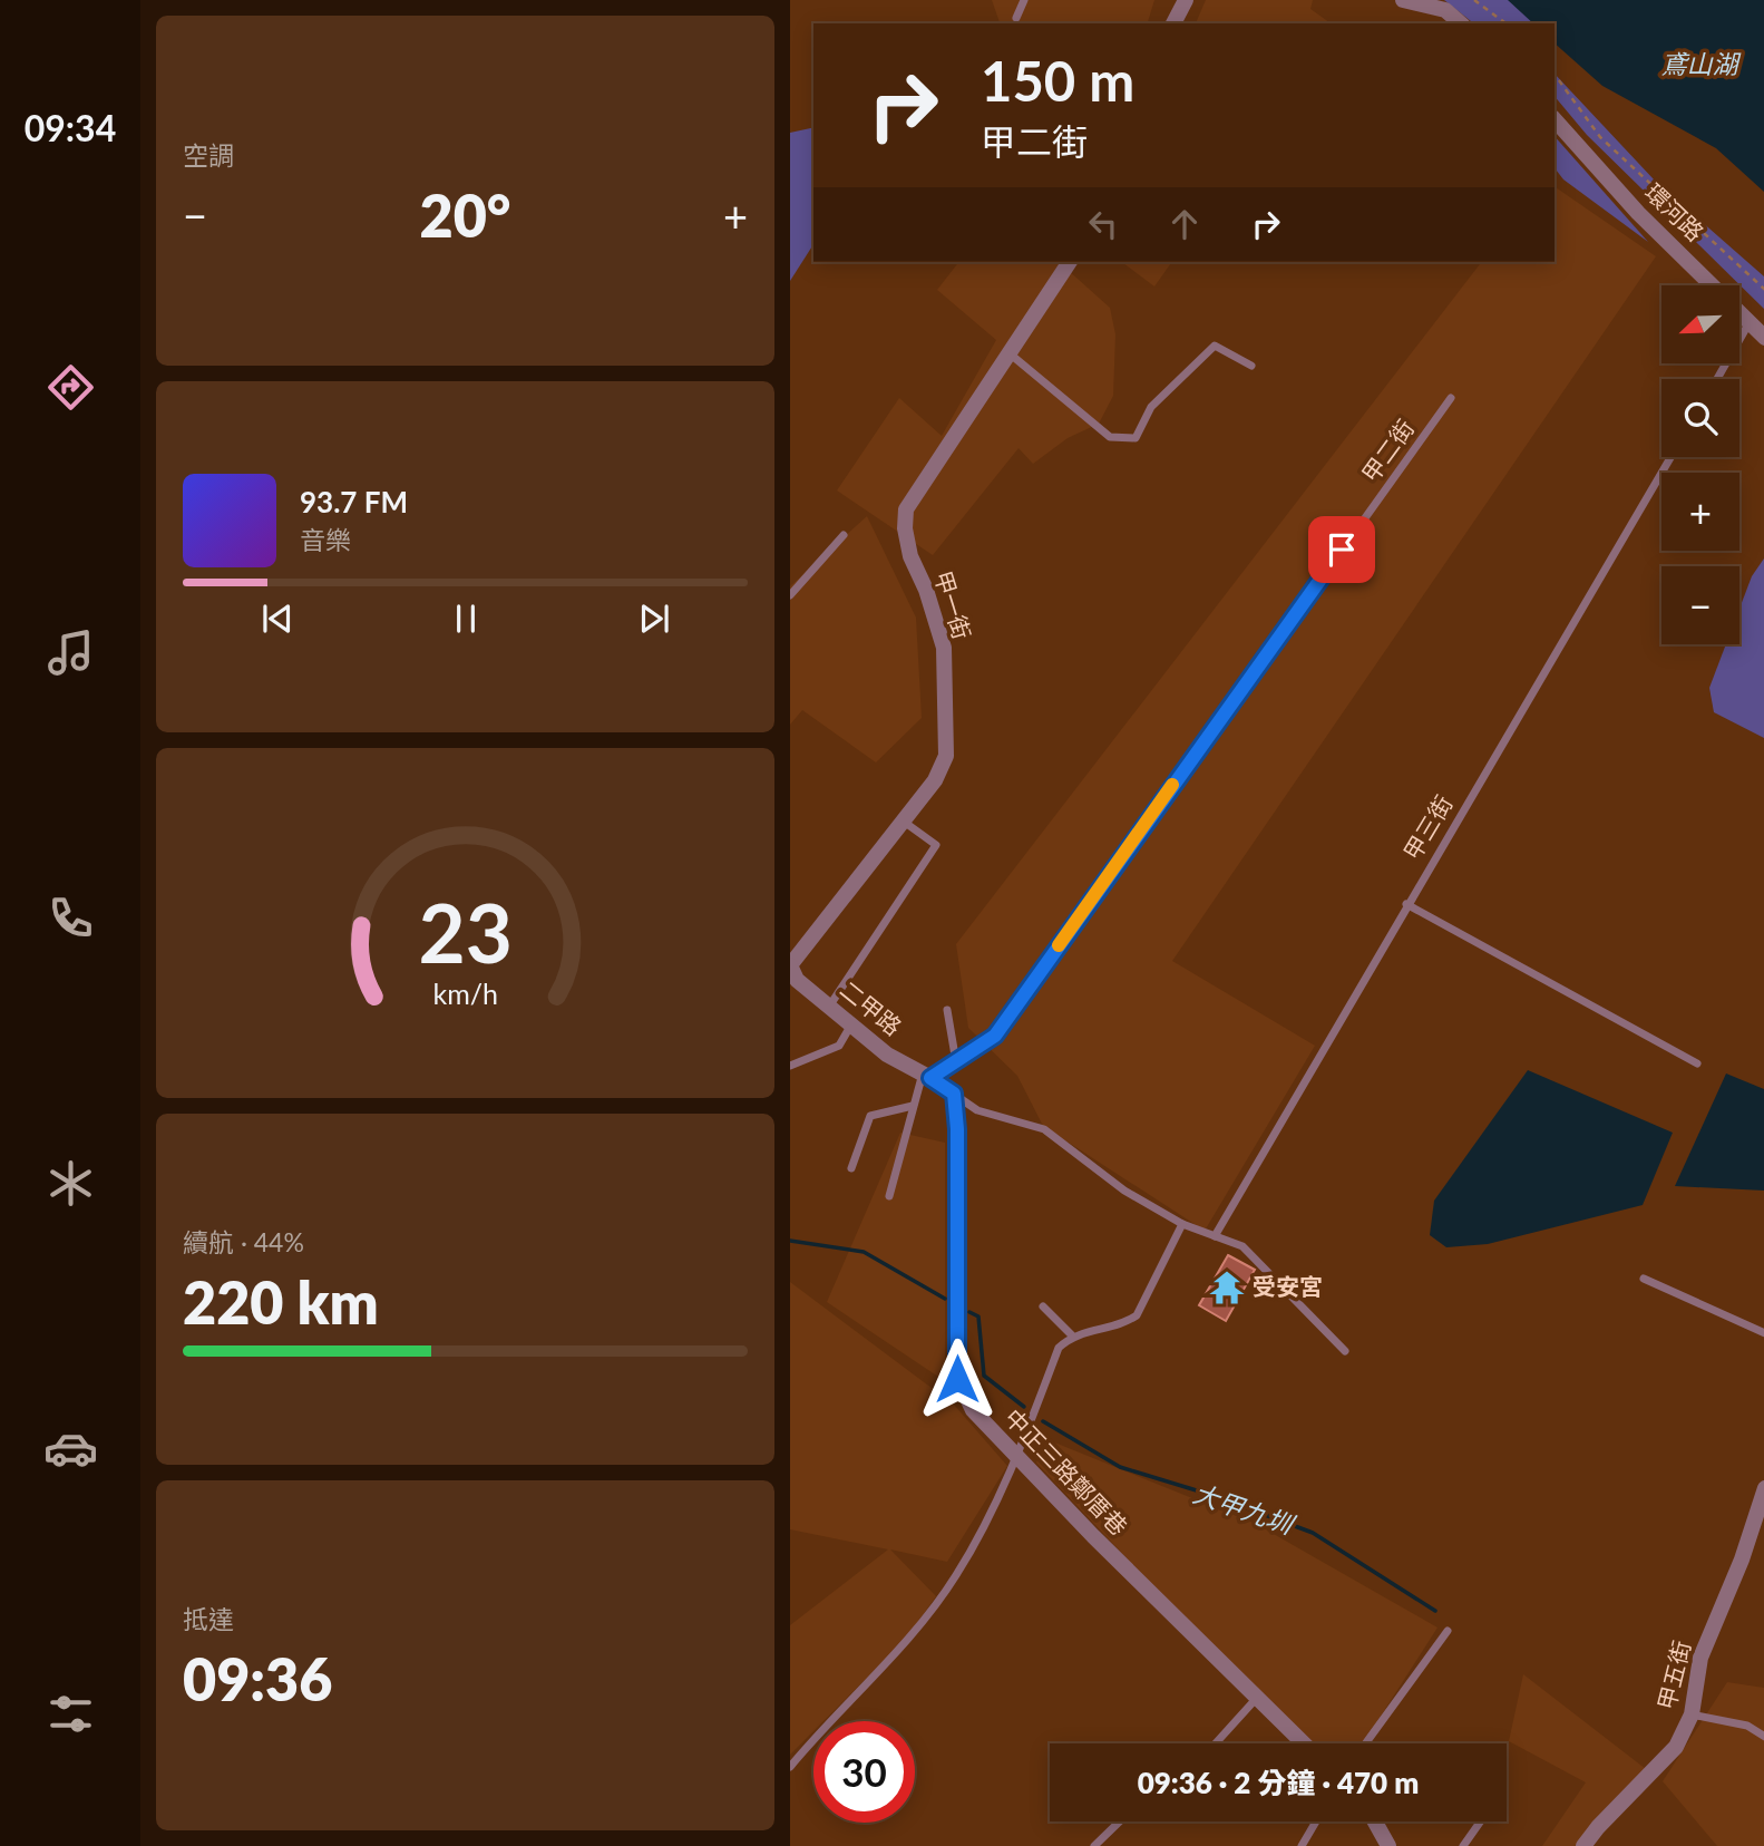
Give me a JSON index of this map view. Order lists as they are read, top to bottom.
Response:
{
  "streets": {
    "street": [
      "環河路",
      "甲一街",
      "二甲路",
      "中正三路鄭厝巷",
      "甲五街"
    ],
    "lane": ["甲二街", "甲三街"]
  },
  "crossings": [
    ["甲二街", "二甲路"],
    ["甲一街", "二甲路"]
  ],
  "water": ["鳶山湖", "大甲九圳"],
  "places": {
    "temple": ["受安宮"]
  },
  "north": "bottom left",
  "page": {
    "tabs": "09:34",
    "tile": [
      "空調",
      ["續航 · 44%", "220 km"],
      ["抵達", "09:36"]
    ],
    "turn": ["150 m", "甲二街"],
    "heat": ["−", "20°", "+"],
    "map_buttons": ["+", "−"],
    "song": ["93.7 FM", "音樂"],
    "limit": "30",
    "trip": "09:36 · 2 分鐘 · 470 m",
    "gauge": ["23", "km/h"]
  }
}
